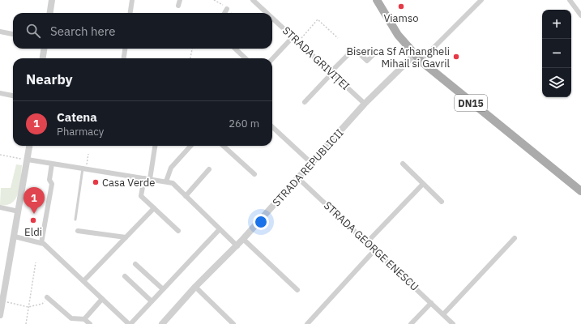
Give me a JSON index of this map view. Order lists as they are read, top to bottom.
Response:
{
  "streets": {
    "main road": ["DN15"],
    "street": ["STRADA GRIVIȚEI", "STRADA REPUBLICII", "STRADA GEORGE ENESCU"]
  },
  "crossings": [
    ["STRADA GRIVIȚEI", "STRADA REPUBLICII"],
    ["DN15", "STRADA REPUBLICII"],
    ["STRADA REPUBLICII", "STRADA GEORGE ENESCU"]
  ],
  "places": [
    "Viamso",
    "Biserica Sf Arhangheli Mihail si Gavril",
    "Casa Verde",
    "Eldi"
  ],
  "page": {
    "map_buttons": ["+", "−"],
    "search": "Search here",
    "heading": "Nearby",
    "list": [
      {
        "mark": "1",
        "name": "Catena",
        "note": "Pharmacy",
        "value": "260 m"
      }
    ],
    "pins": "1"
  }
}
